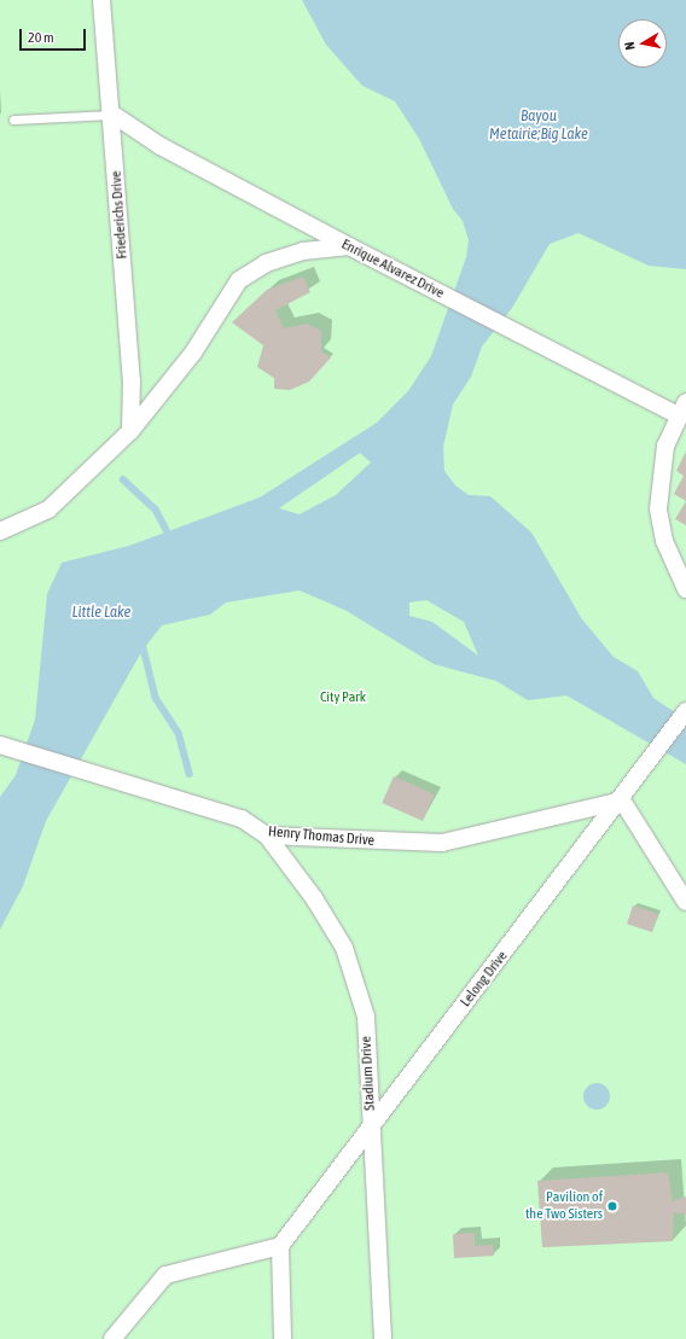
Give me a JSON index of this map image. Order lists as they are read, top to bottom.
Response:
{
  "streets": {
    "street": [
      "Friederichs Drive",
      "Enrique Alvarez Drive",
      "Henry Thomas Drive",
      "Lelong Drive",
      "Stadium Drive"
    ]
  },
  "crossings": [
    ["Friederichs Drive", "Enrique Alvarez Drive"],
    ["Henry Thomas Drive", "Lelong Drive"],
    ["Henry Thomas Drive", "Stadium Drive"],
    ["Lelong Drive", "Stadium Drive"]
  ],
  "water": ["Bayou Metairie;Big Lake", "Little Lake"],
  "parks": ["City Park"],
  "places": ["Pavilion of the Two Sisters"],
  "scale_bar": "20 m",
  "north": "left"
}
